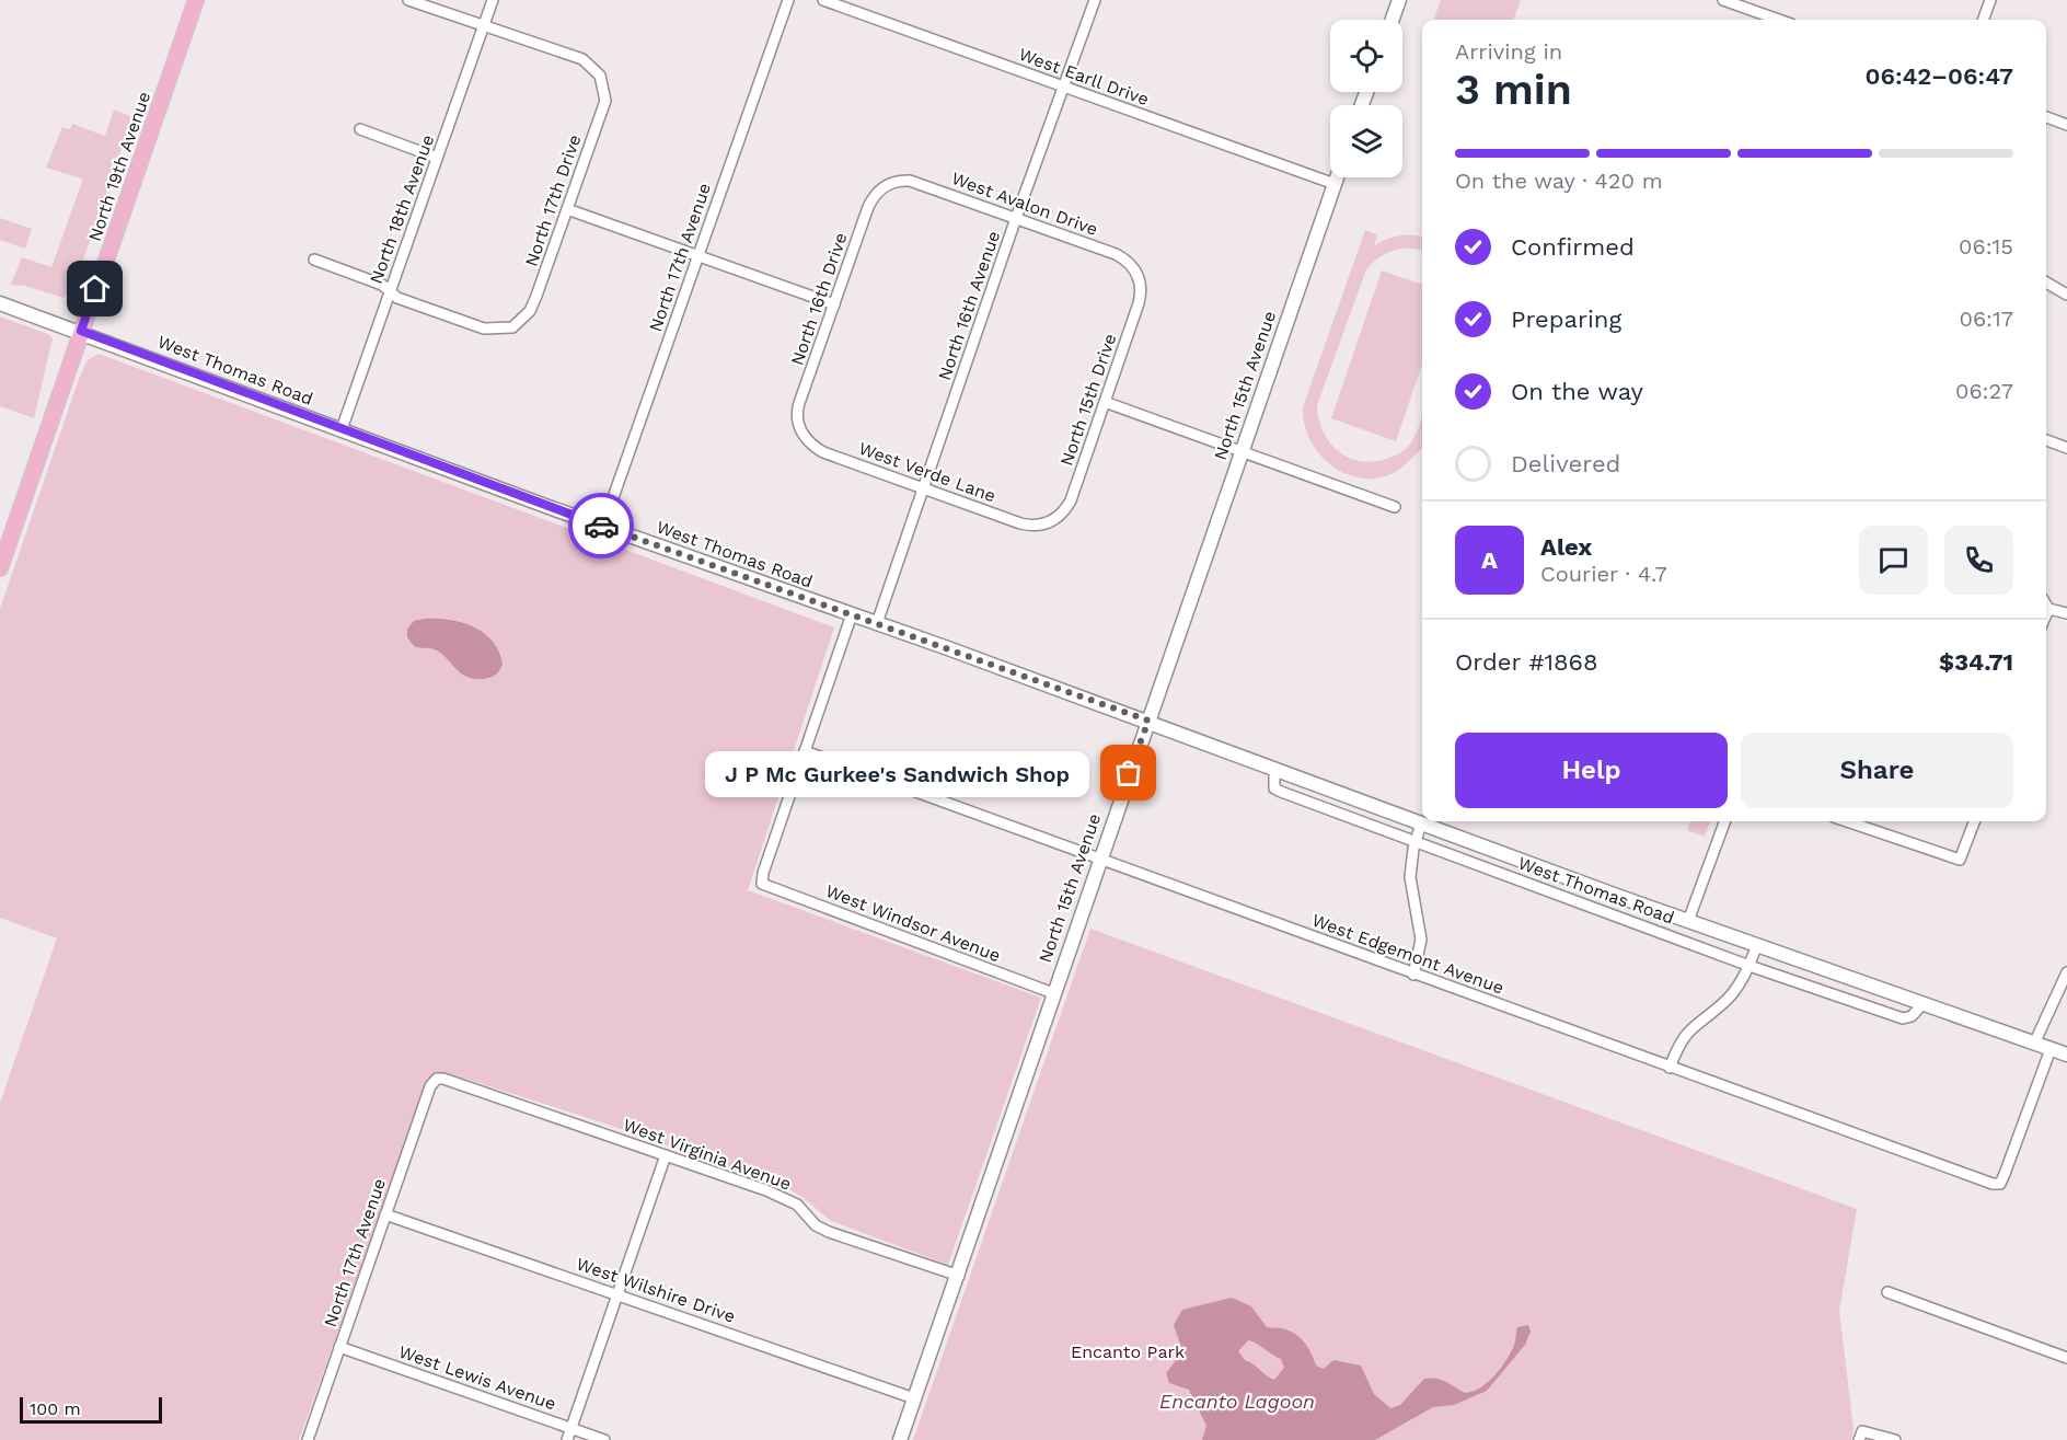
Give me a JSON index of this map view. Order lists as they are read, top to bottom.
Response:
{
  "streets": {
    "main road": ["North 19th Avenue", "West Thomas Road", "North 15th Avenue"],
    "street": [
      "West Earll Drive",
      "North 17th Drive",
      "West Avalon Drive",
      "North 18th Avenue",
      "North 17th Avenue",
      "North 16th Drive",
      "North 16th Avenue",
      "North 15th Drive",
      "West Verde Lane",
      "West Windsor Avenue",
      "West Edgemont Avenue",
      "West Virginia Avenue",
      "West Wilshire Drive",
      "West Lewis Avenue"
    ]
  },
  "crossings": [
    ["West Earll Drive", "North 16th Avenue"],
    ["West Earll Drive", "North 15th Avenue"],
    ["North 19th Avenue", "West Thomas Road"],
    ["North 17th Drive", "North 18th Avenue"],
    ["West Avalon Drive", "North 16th Drive"],
    ["West Avalon Drive", "North 16th Avenue"],
    ["West Avalon Drive", "North 15th Drive"],
    ["North 18th Avenue", "West Thomas Road"],
    ["North 17th Avenue", "West Thomas Road"],
    ["North 17th Avenue", "West Virginia Avenue"],
    ["North 17th Avenue", "West Wilshire Drive"],
    ["North 17th Avenue", "West Lewis Avenue"],
    ["North 16th Drive", "West Verde Lane"],
    ["North 16th Avenue", "West Thomas Road"],
    ["North 16th Avenue", "West Verde Lane"],
    ["West Thomas Road", "North 15th Avenue"],
    ["West Thomas Road", "West Edgemont Avenue"],
    ["North 15th Avenue", "West Windsor Avenue"],
    ["North 15th Avenue", "West Edgemont Avenue"],
    ["North 15th Avenue", "West Virginia Avenue"],
    ["North 15th Avenue", "West Wilshire Drive"],
    ["North 15th Drive", "West Verde Lane"],
    ["West Windsor Avenue", "West Edgemont Avenue"]
  ],
  "water": ["Encanto Lagoon"],
  "parks": ["Encanto Park"],
  "places": ["J P Mc Gurkee's Sandwich Shop"],
  "scale_bar": "100 m",
  "page": {
    "heading": ["3 min", "Arriving in", "06:42–06:47"],
    "panel": [
      "Alex",
      "Courier · 4.7",
      "Order #1868",
      "$34.71"
    ],
    "bar": "On the way · 420 m",
    "list": [
      ["Confirmed", "06:15"],
      ["Preparing", "06:17"],
      ["On the way", "06:27"],
      "Delivered"
    ],
    "round": "A",
    "buttons": ["Help", "Share"],
    "bubble": "J P Mc Gurkee's Sandwich Shop",
    "scale": "100 m"
  }
}
